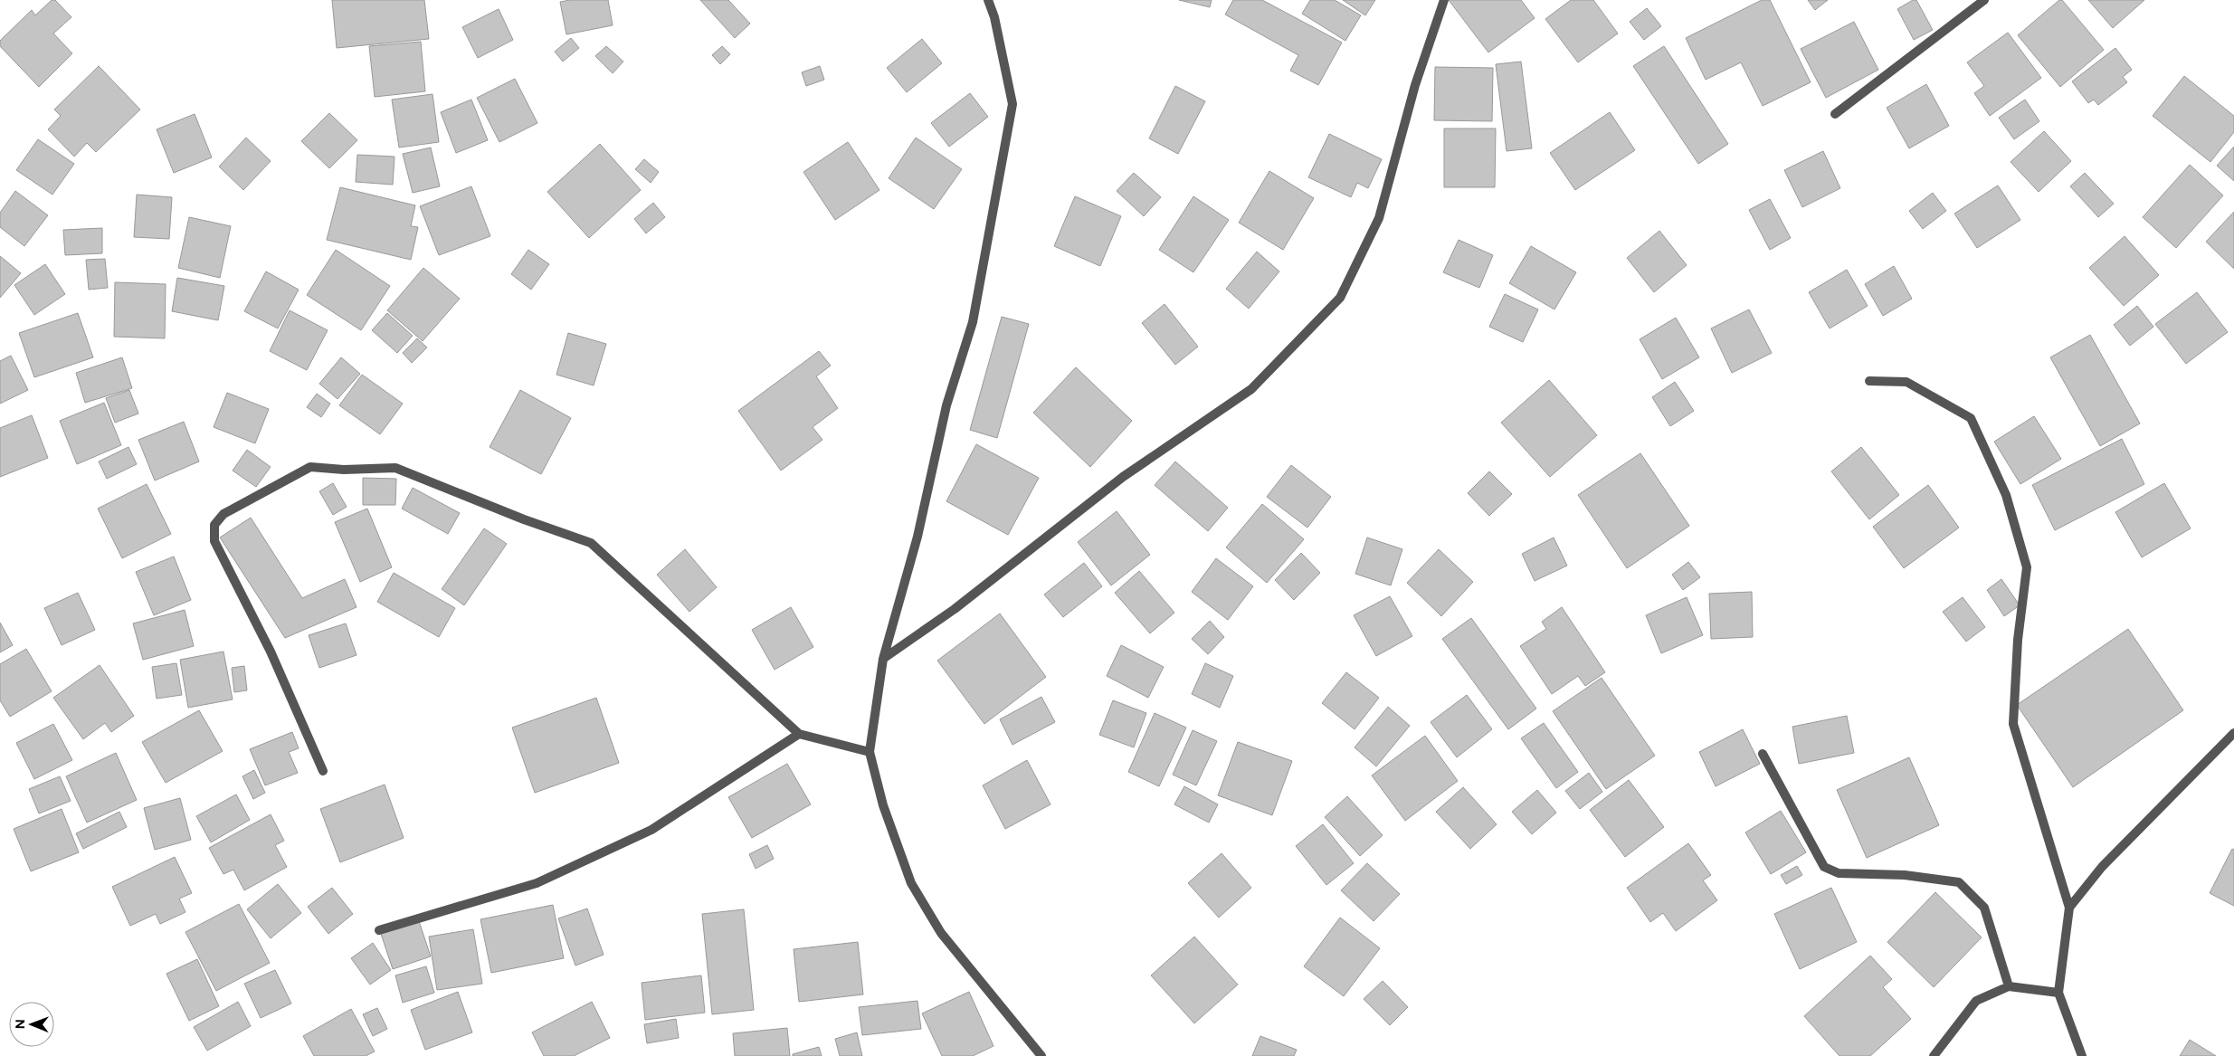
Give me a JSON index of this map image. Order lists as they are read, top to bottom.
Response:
{
  "north": "left"
}
